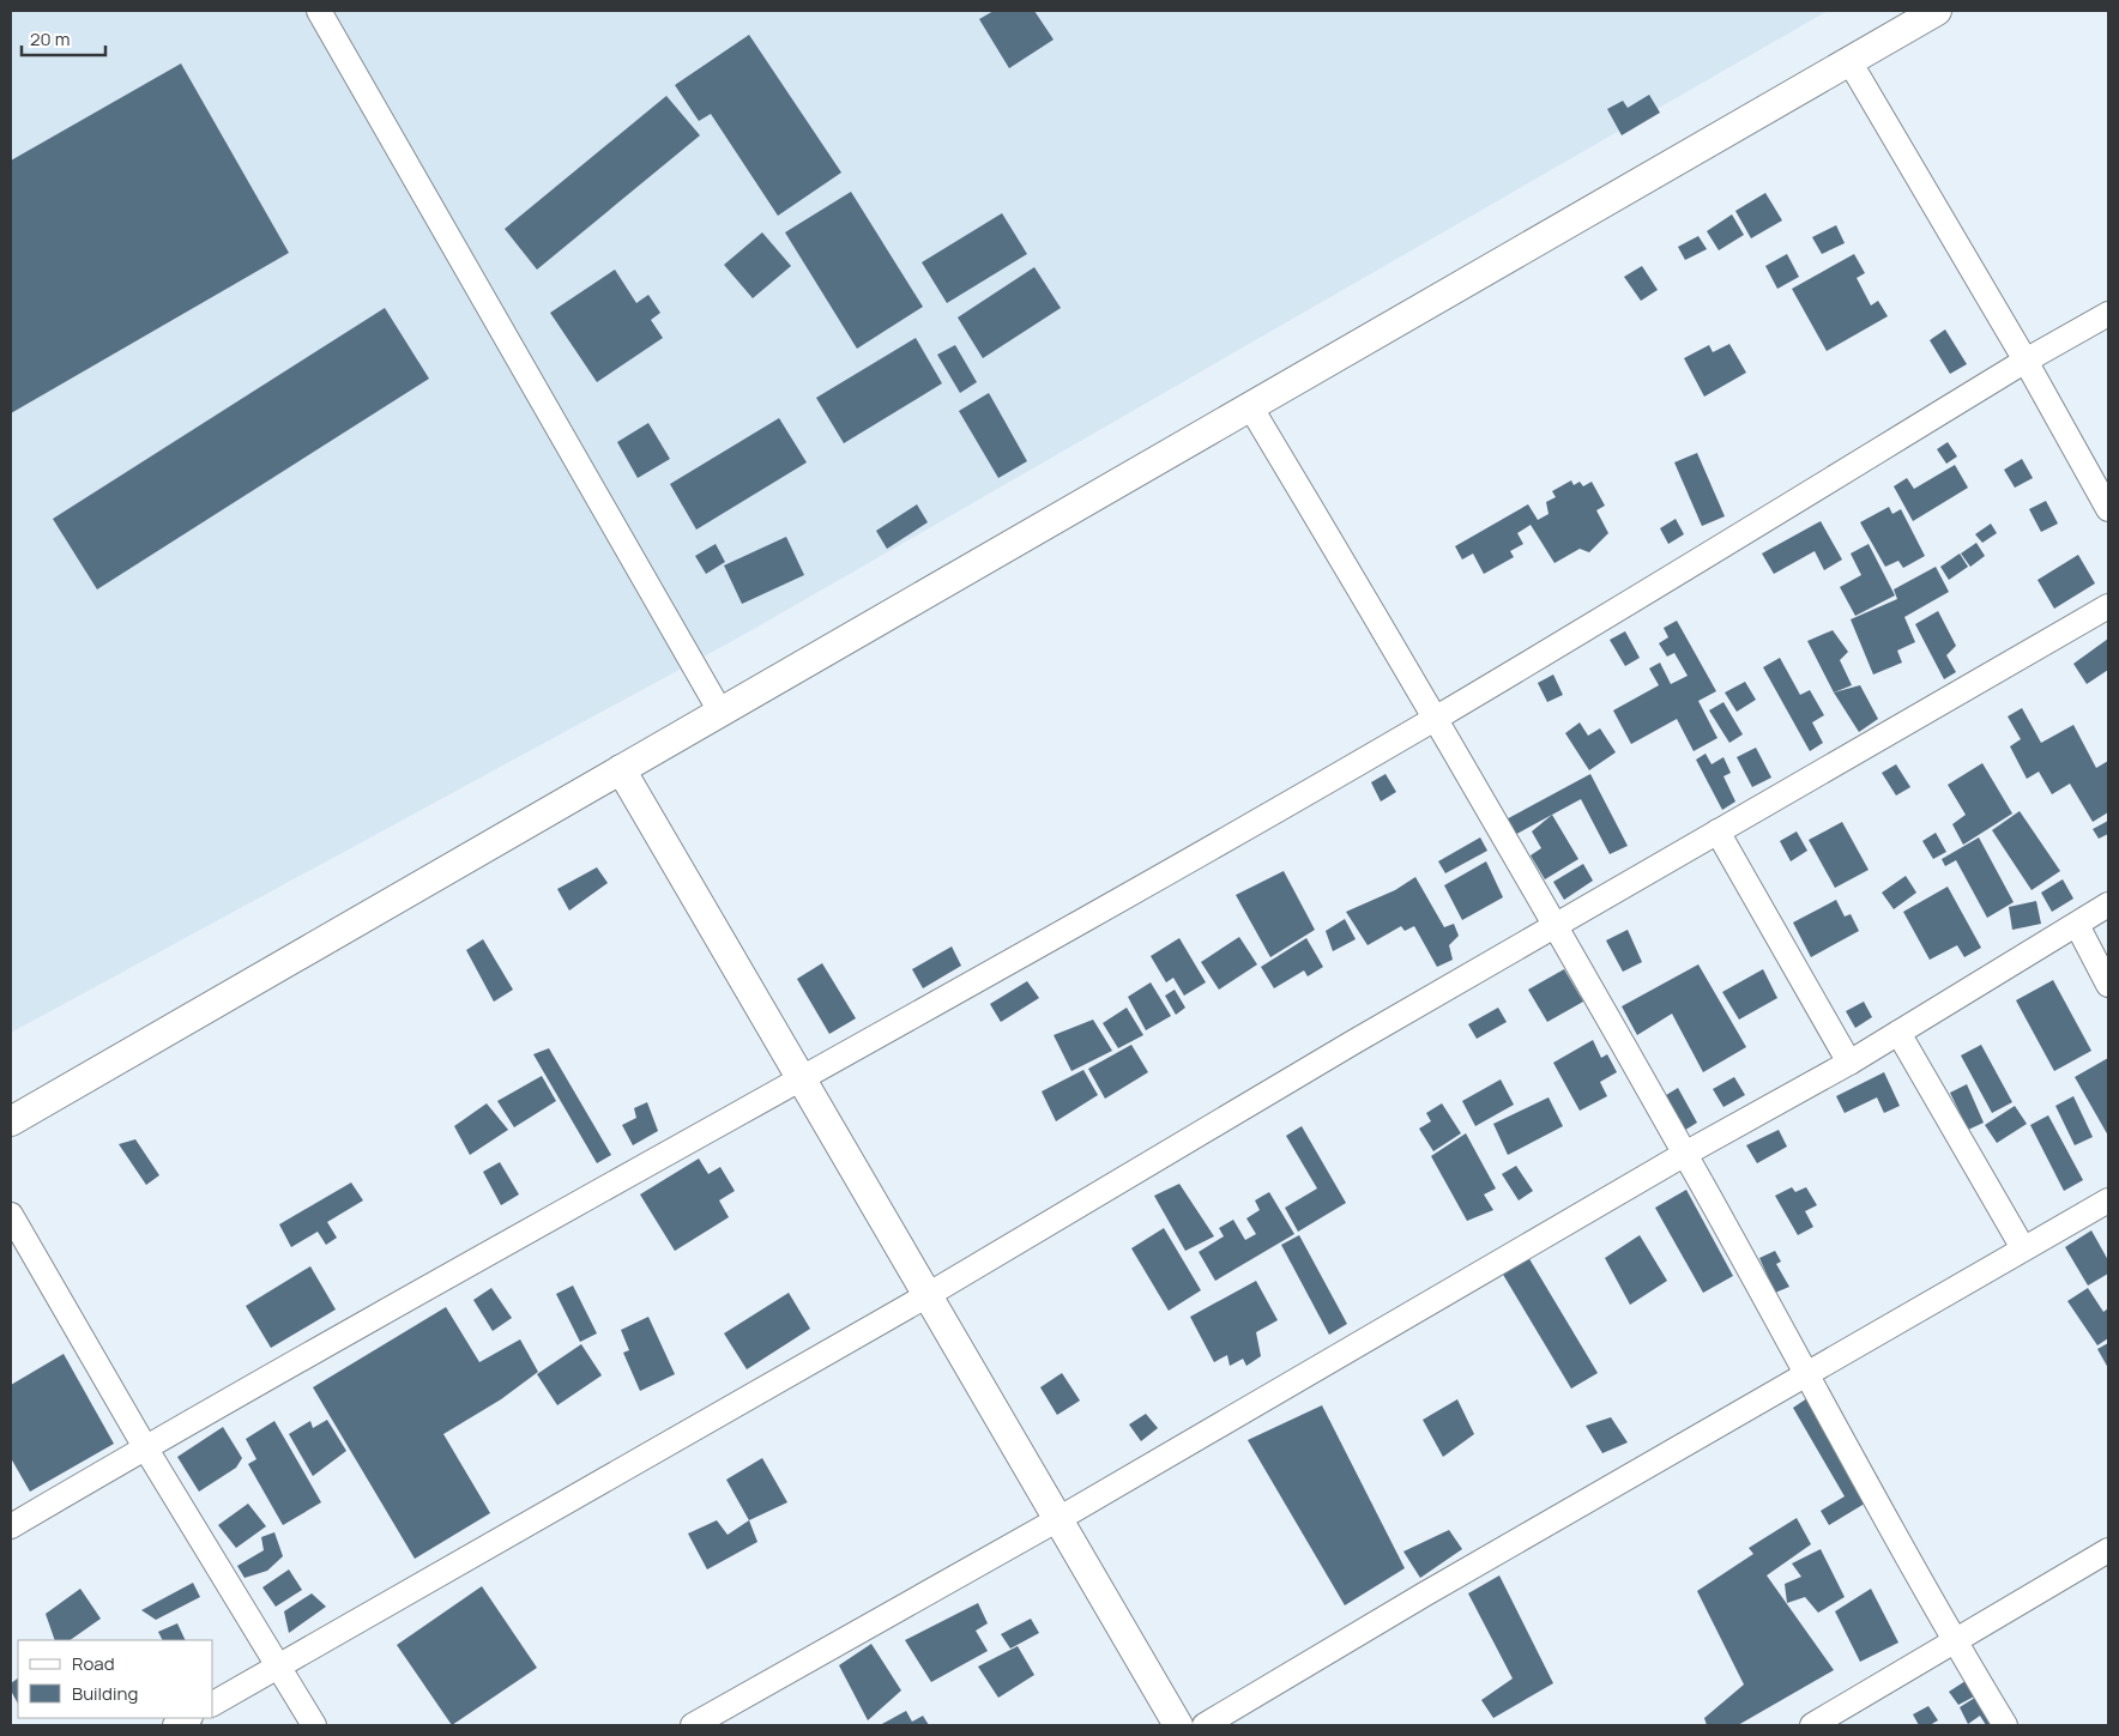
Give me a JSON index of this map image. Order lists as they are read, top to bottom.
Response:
{
  "legend": ["Road", "Building"],
  "scale_bar": "20 m"
}
